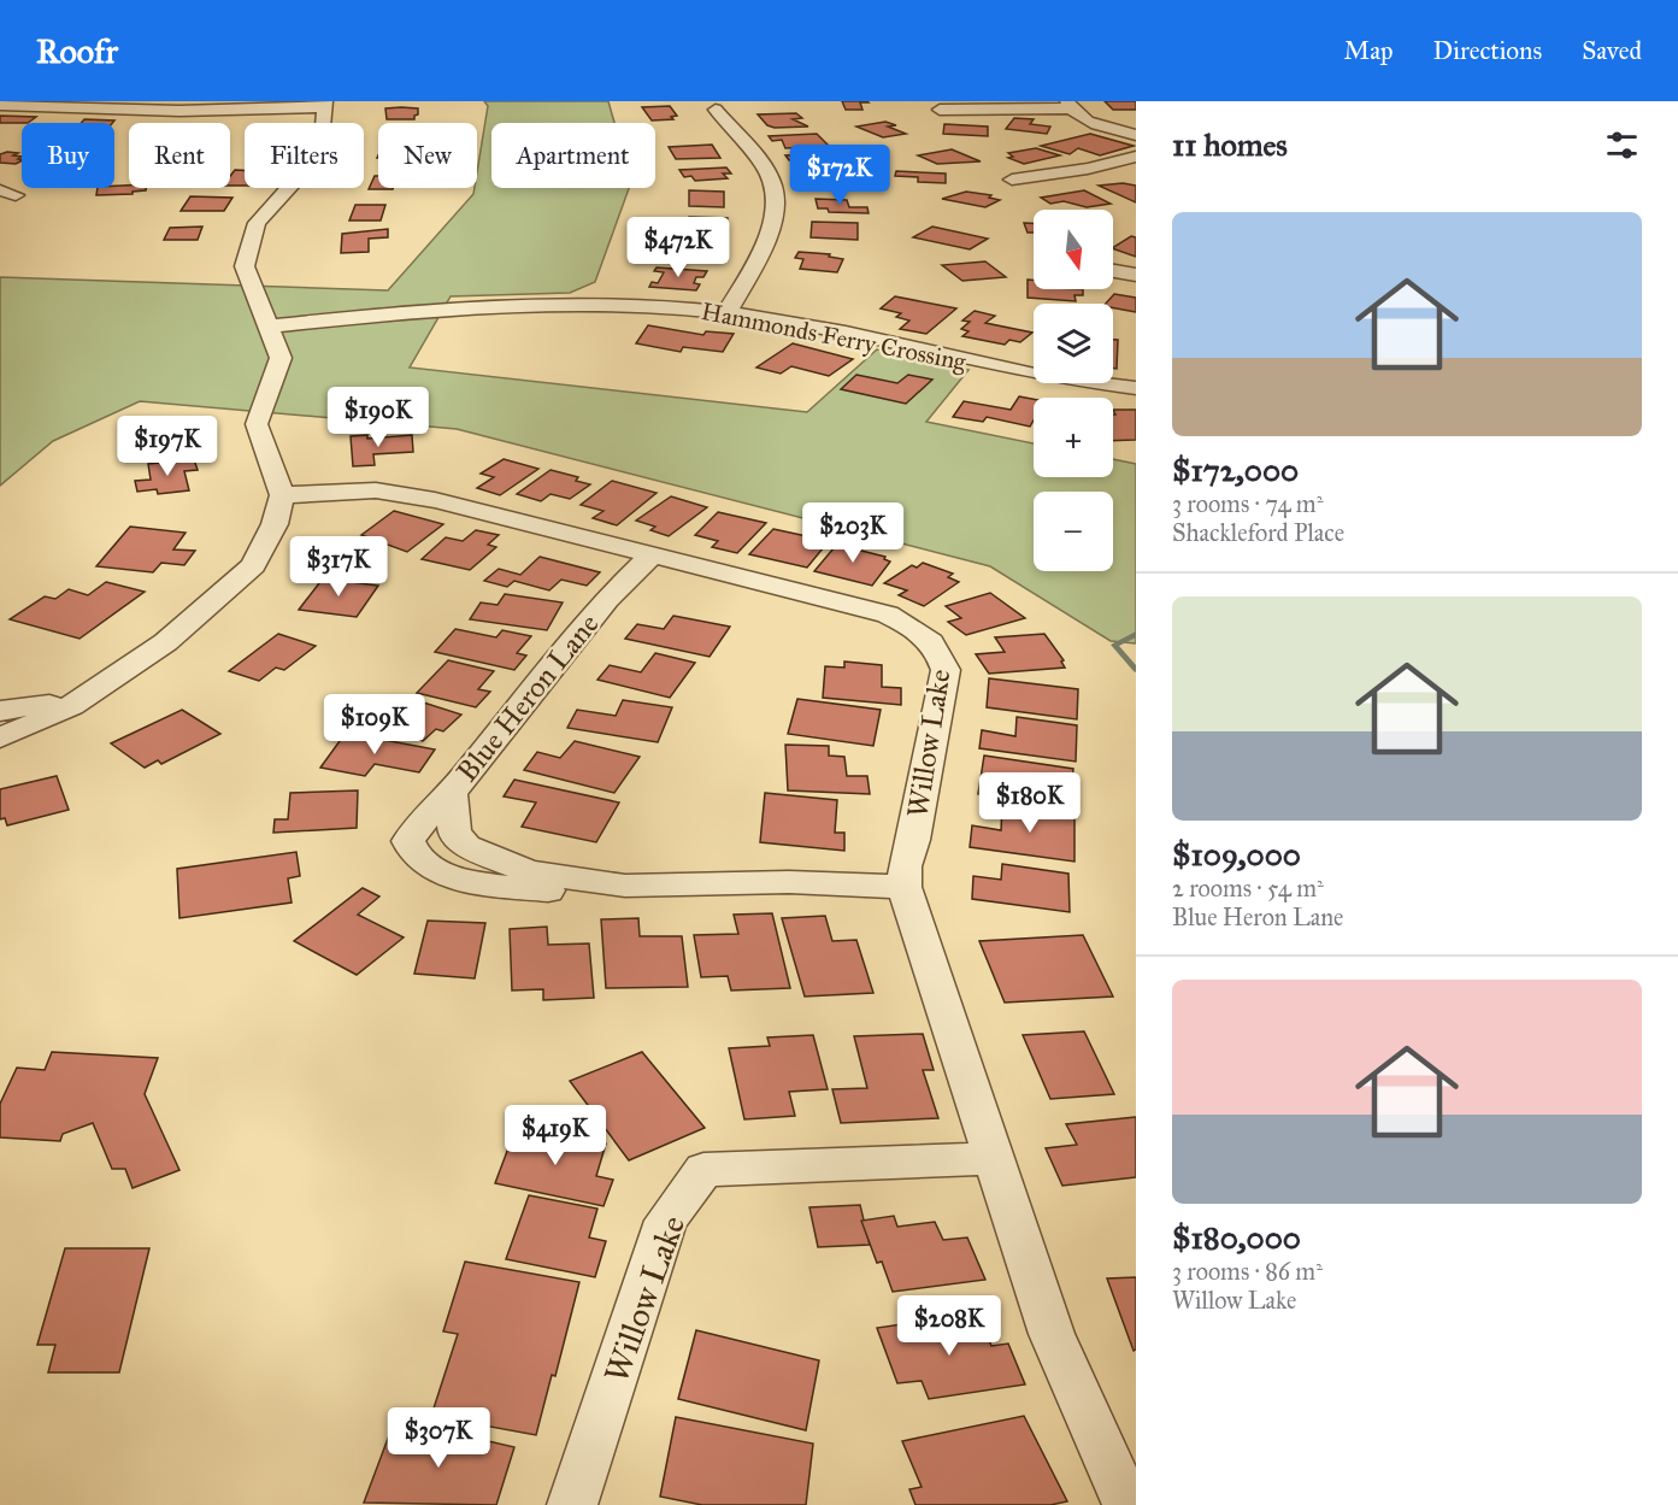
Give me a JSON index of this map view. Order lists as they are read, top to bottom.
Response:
{
  "streets": {
    "street": ["Hammonds Ferry Crossing", "Blue Heron Lane", "Willow Lake"]
  },
  "crossings": [
    ["Blue Heron Lane", "Willow Lake"]
  ],
  "north": "bottom",
  "page": {
    "header": "Roofr",
    "nav": ["Map", "Directions", "Saved"],
    "heading": "11 homes",
    "chip": [
      "Buy",
      "Rent",
      "Filters",
      "New",
      "Apartment"
    ],
    "price": [
      "$172K",
      "$472K",
      "$190K",
      "$197K",
      "$203K",
      "$317K",
      "$109K",
      "$180K",
      "$419K",
      "$208K",
      "$307K"
    ],
    "list": [
      {
        "name": "$172,000",
        "note": "3 rooms · 74 m² · Shackleford Place"
      },
      {
        "name": "$109,000",
        "note": "2 rooms · 54 m² · Blue Heron Lane"
      },
      {
        "name": "$180,000",
        "note": "3 rooms · 86 m² · Willow Lake"
      }
    ],
    "map_buttons": ["+", "−"]
  }
}
